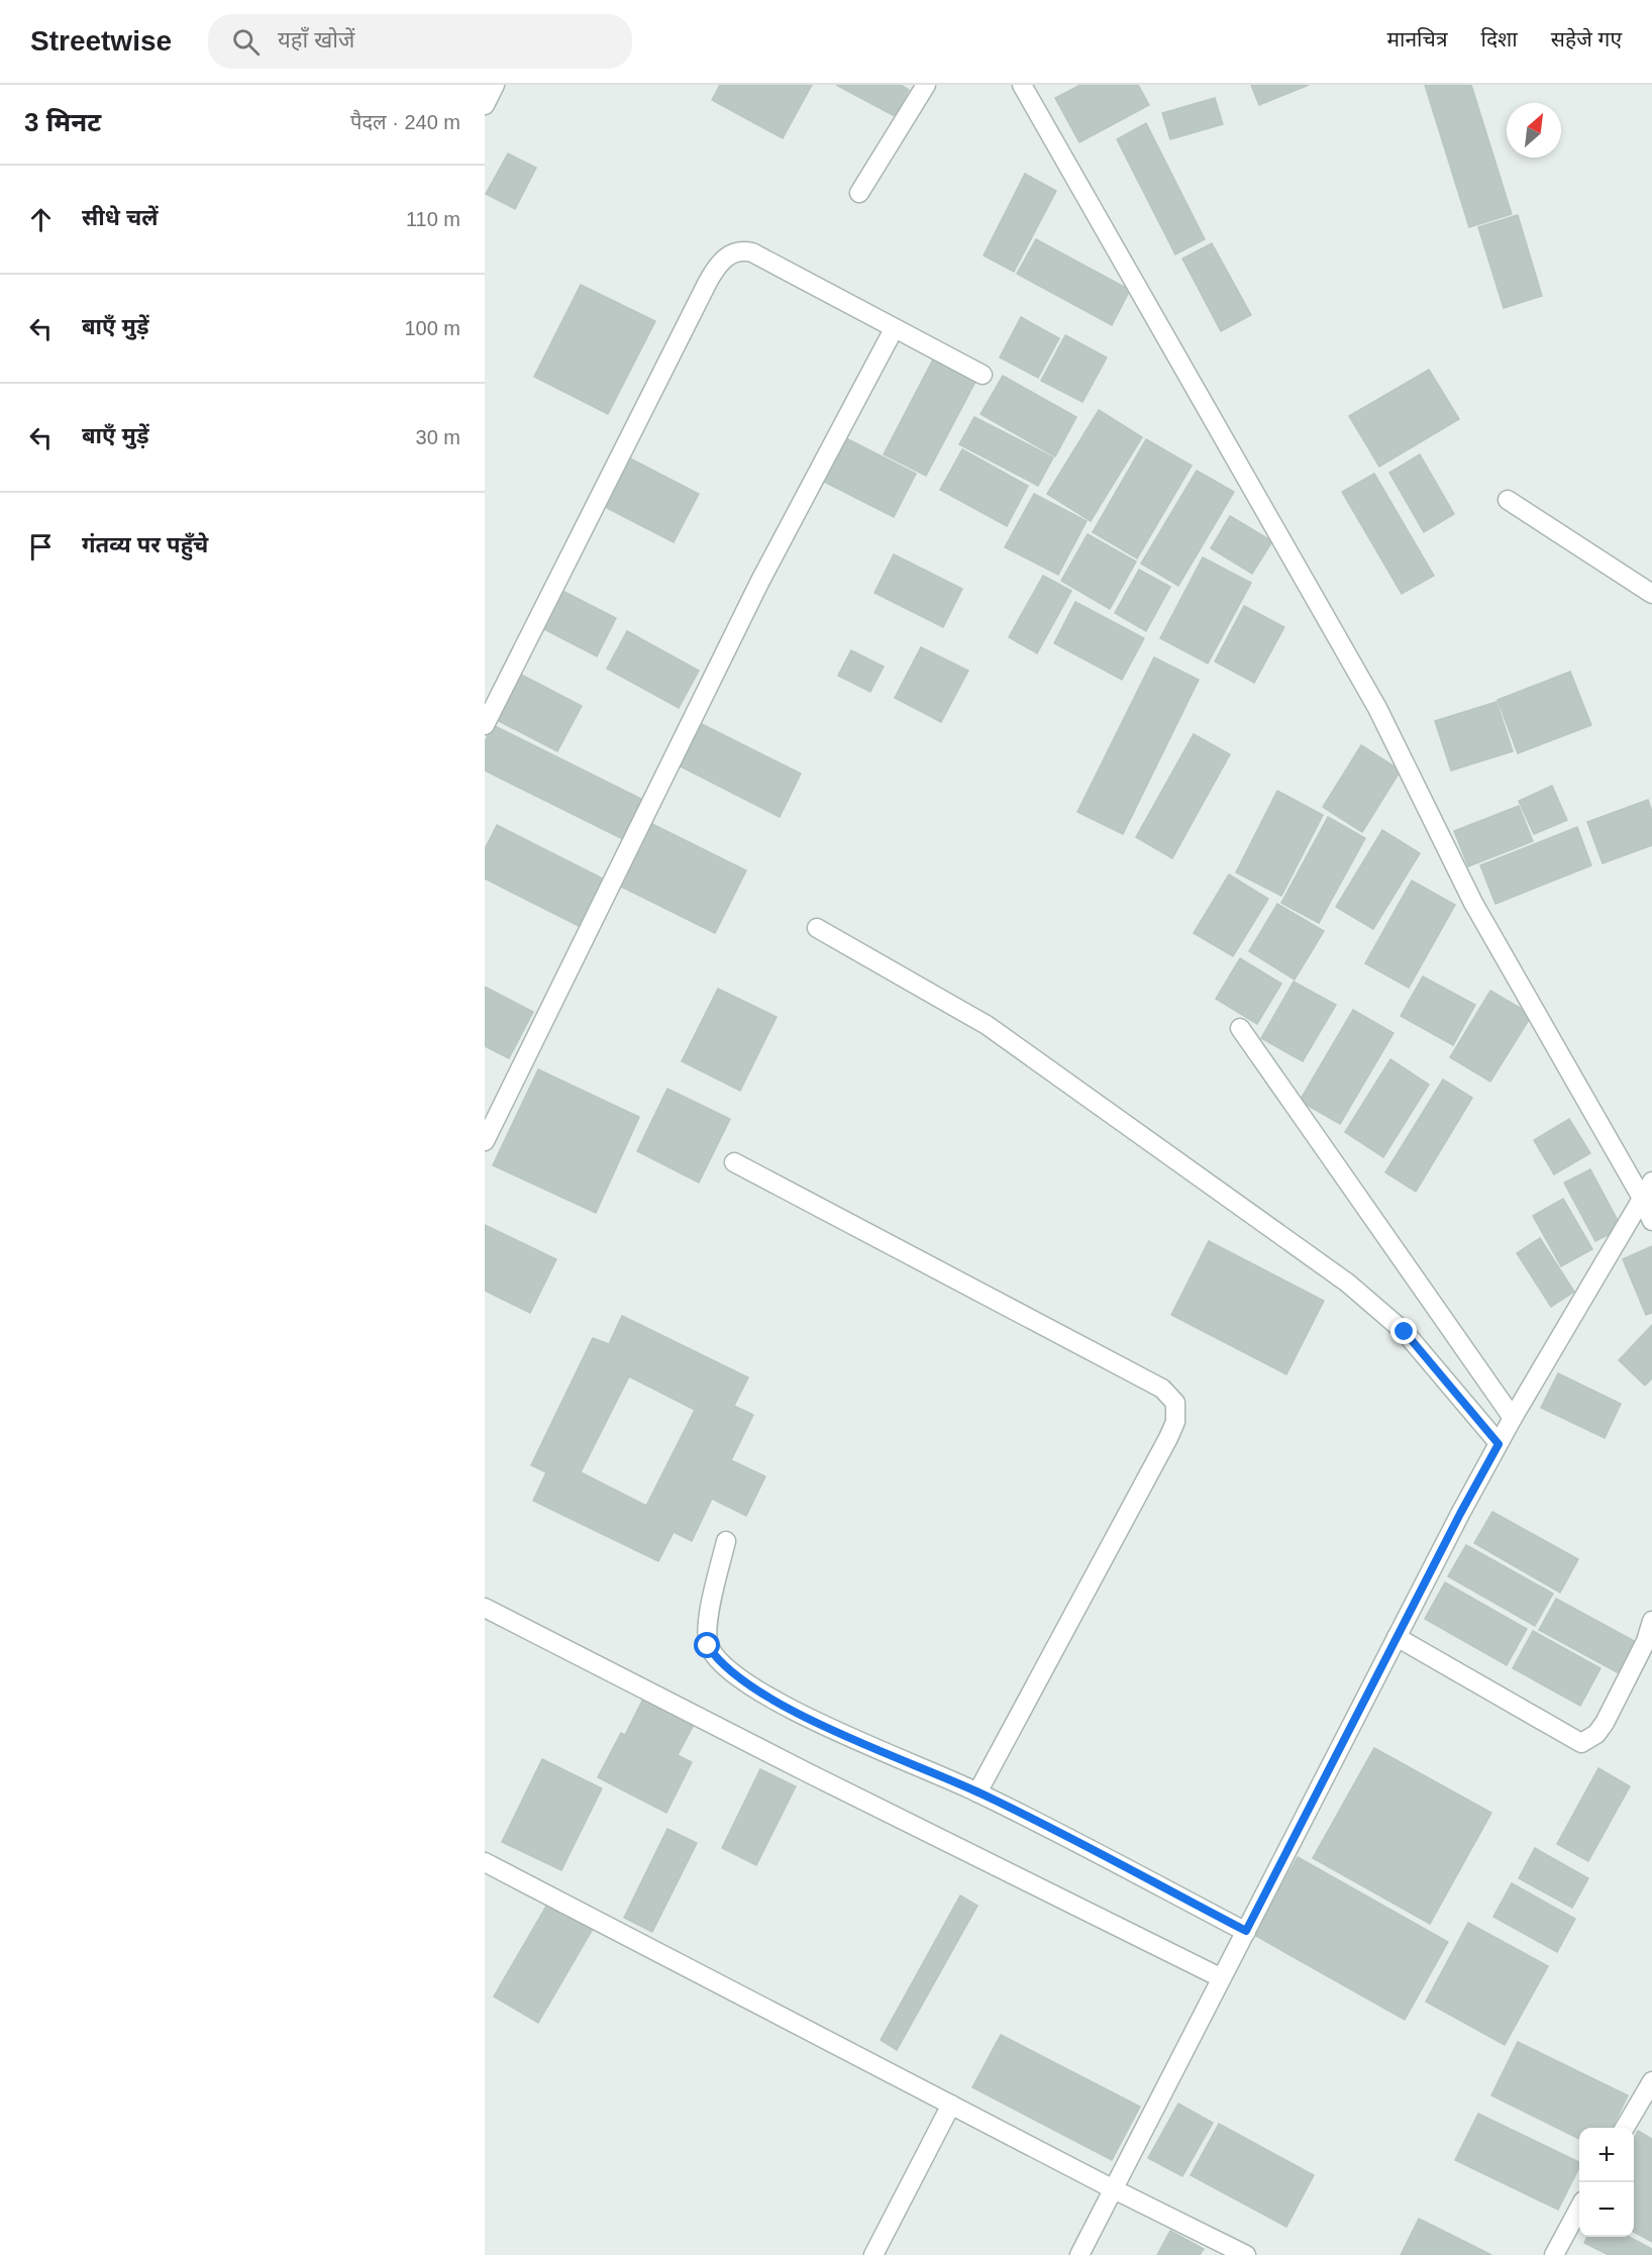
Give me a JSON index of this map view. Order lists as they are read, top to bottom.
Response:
{
  "north": "top right",
  "page": {
    "header": "Streetwise",
    "search": "यहाँ खोजें",
    "nav": ["मानचित्र", "दिशा", "सहेजे गए"],
    "heading": ["3 मिनट", "पैदल · 240 m"],
    "list": [
      ["सीधे चलें", "110 m"],
      ["बाएँ मुड़ें", "100 m"],
      ["बाएँ मुड़ें", "30 m"],
      "गंतव्य पर पहुँचे"
    ],
    "map_buttons": ["+", "−"]
  }
}
